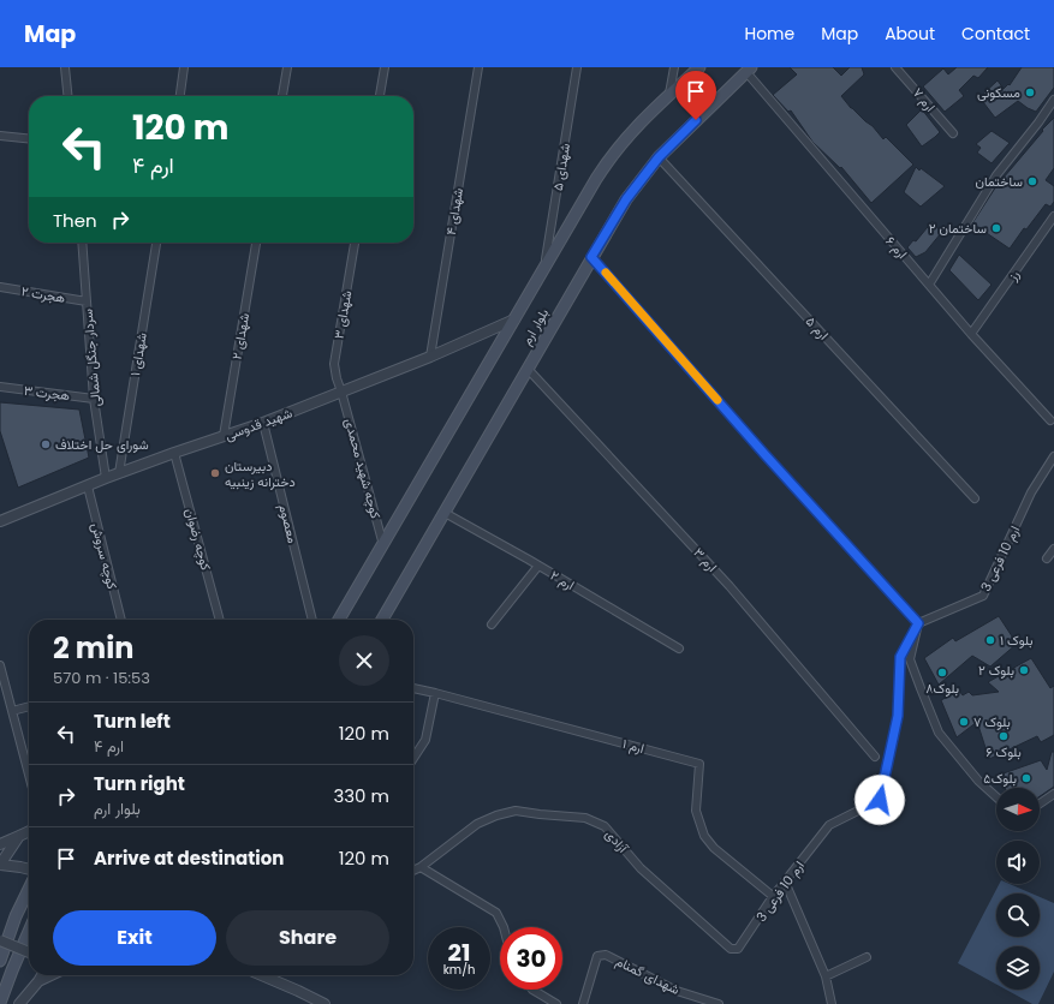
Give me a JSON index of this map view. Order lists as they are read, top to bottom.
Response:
{
  "streets": {
    "main road": ["بلوار ارم"],
    "street": [
      "ارم ۷",
      "شهدای ۵",
      "شهدای ۴",
      "ارم ۶",
      "رز",
      "هجرت ۲",
      "شهدای ۳",
      "ارم ۵",
      "شهدای ۲",
      "شهدای ۱",
      "سردار جنگل شمالی",
      "هجرت ۳",
      "شهید قدوسی",
      "کوچه شهید محمدی",
      "معصوم",
      "کوچه رضوان",
      "کوچه سروش",
      "ارم 10 فرعی 3",
      "ارم ۳",
      "ارم ۲",
      "ارم ۱",
      "آزادی",
      "شهدای گمنام"
    ]
  },
  "crossings": [
    ["شهدای ۵", "بلوار ارم"],
    ["شهدای ۴", "شهید قدوسی"],
    ["ارم ۶", "رز"],
    ["ارم ۶", "بلوار ارم"],
    ["هجرت ۲", "سردار جنگل شمالی"],
    ["شهدای ۳", "شهید قدوسی"],
    ["شهدای ۳", "کوچه شهید محمدی"],
    ["بلوار ارم", "ارم ۵"],
    ["بلوار ارم", "شهید قدوسی"],
    ["بلوار ارم", "کوچه شهید محمدی"],
    ["بلوار ارم", "ارم ۳"],
    ["بلوار ارم", "ارم ۲"],
    ["شهدای ۲", "شهید قدوسی"],
    ["شهدای ۱", "شهید قدوسی"],
    ["سردار جنگل شمالی", "هجرت ۳"],
    ["سردار جنگل شمالی", "شهید قدوسی"],
    ["شهید قدوسی", "کوچه شهید محمدی"],
    ["شهید قدوسی", "معصوم"],
    ["شهید قدوسی", "کوچه رضوان"],
    ["شهید قدوسی", "کوچه سروش"],
    ["ارم 10 فرعی 3", "ارم ۱"],
    ["ارم 10 فرعی 3", "آزادی"]
  ],
  "places": [
    "مسکونی",
    "ساختمان",
    "ساختمان ۲",
    "شورای حل اختلاف",
    "دبیرستان دخترانه زینبیه",
    "بلوک ۱",
    "بلوک ۲",
    "بلوک۸",
    "بلوک ۷",
    "بلوک ۶",
    "بلوک۵"
  ],
  "north": "right",
  "page": {
    "header": "Map",
    "nav": [
      "Home",
      "Map",
      "About",
      "Contact"
    ],
    "turn": ["120 m", "ارم ۴"],
    "then": "Then",
    "heading": ["2 min", "570 m · 15:53"],
    "list": [
      {
        "name": "Turn left",
        "note": "ارم ۴",
        "value": "120 m"
      },
      {
        "name": "Turn right",
        "note": "بلوار ارم",
        "value": "330 m"
      },
      {
        "name": "Arrive at destination",
        "value": "120 m"
      }
    ],
    "buttons": ["Exit", "Share"],
    "speed": "21 km/h",
    "limit": "30"
  }
}
